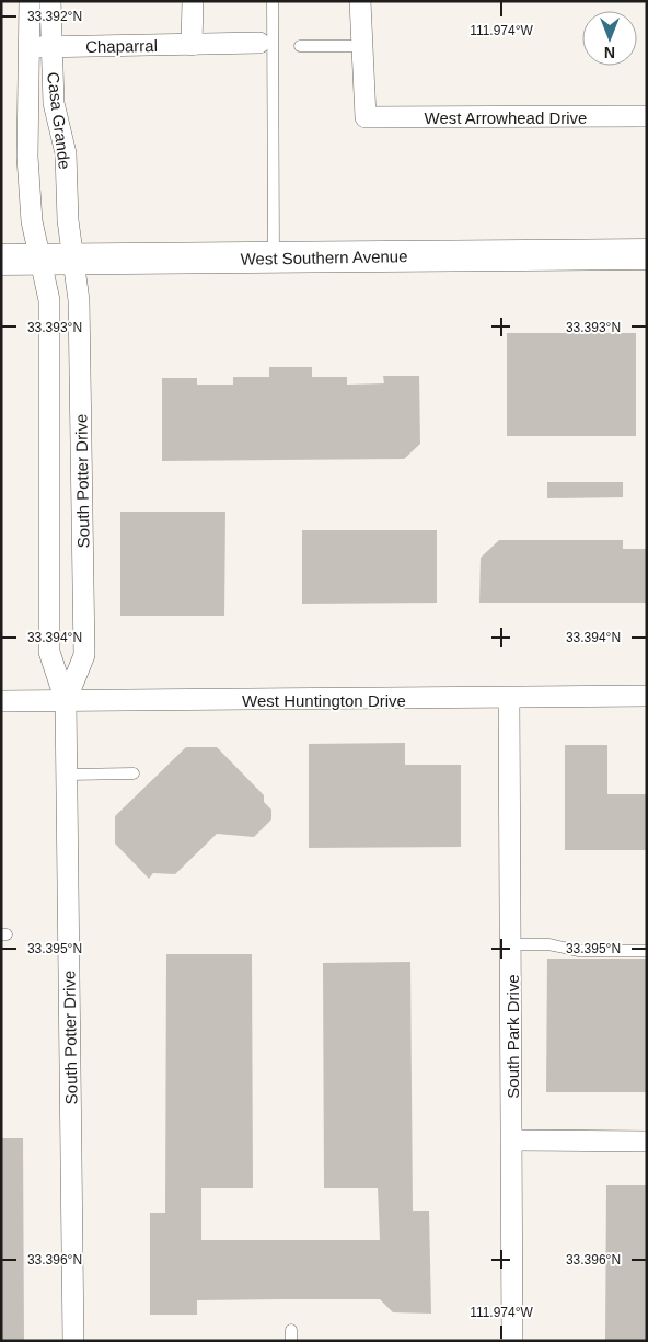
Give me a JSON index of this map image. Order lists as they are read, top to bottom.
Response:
{
  "streets": {
    "main road": ["West Southern Avenue"],
    "street": [
      "Chaparral",
      "West Arrowhead Drive",
      "Casa Grande",
      "South Potter Drive",
      "West Huntington Drive",
      "South Park Drive"
    ]
  },
  "crossings": [
    ["Chaparral", "Casa Grande"],
    ["Casa Grande", "West Southern Avenue"],
    ["Casa Grande", "South Potter Drive"],
    ["West Southern Avenue", "South Potter Drive"],
    ["South Potter Drive", "West Huntington Drive"],
    ["West Huntington Drive", "South Park Drive"]
  ],
  "north": "bottom",
  "coordinates": [
    "33.392°N",
    "111.974°W",
    "33.393°N",
    "33.394°N",
    "33.395°N",
    "33.396°N"
  ]
}
